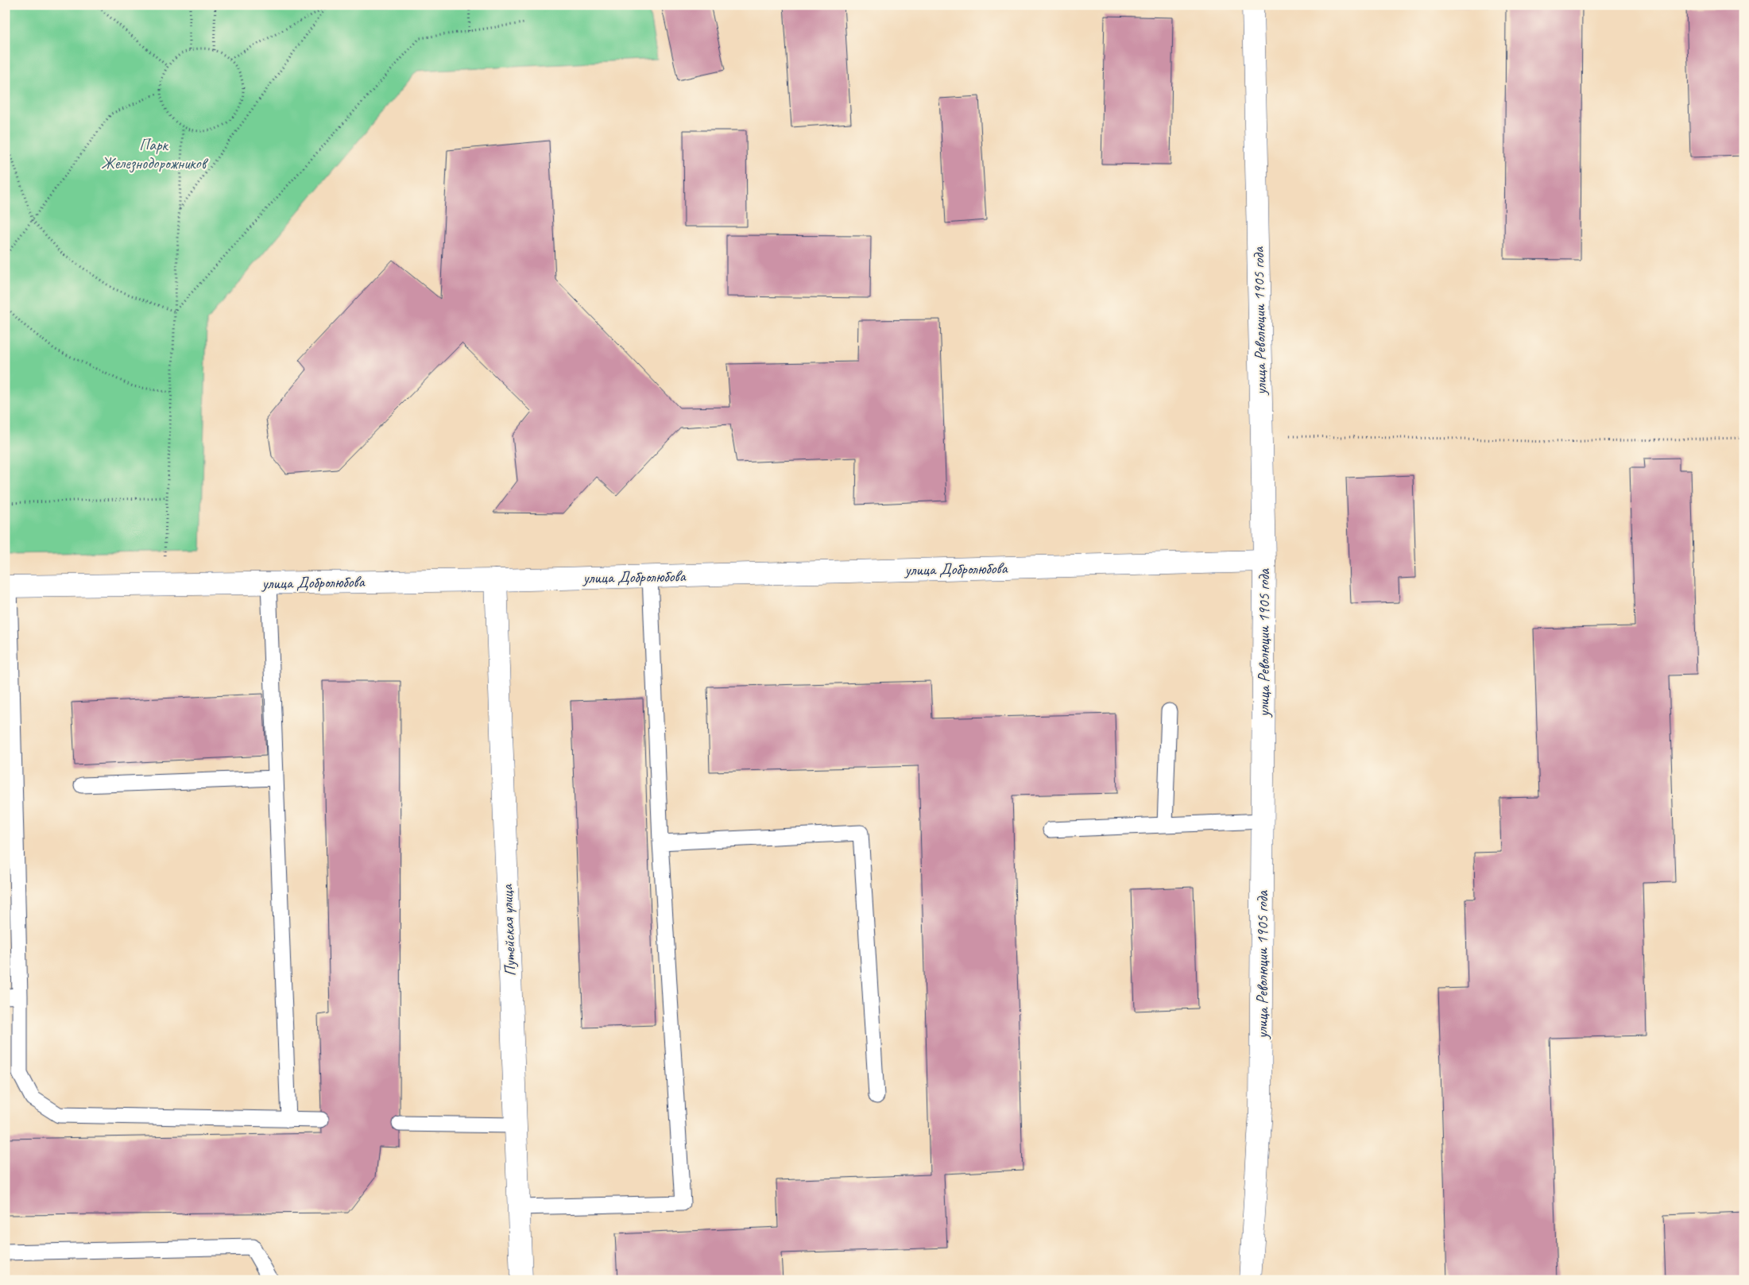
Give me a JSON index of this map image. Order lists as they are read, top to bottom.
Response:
{
  "streets": {
    "street": ["улица Революции 1905 года", "улица Добролюбова", "Путейская улица"]
  },
  "crossings": [
    ["улица Революции 1905 года", "улица Добролюбова"],
    ["улица Добролюбова", "Путейская улица"]
  ],
  "parks": ["Парк Железнодорожников"]
}
